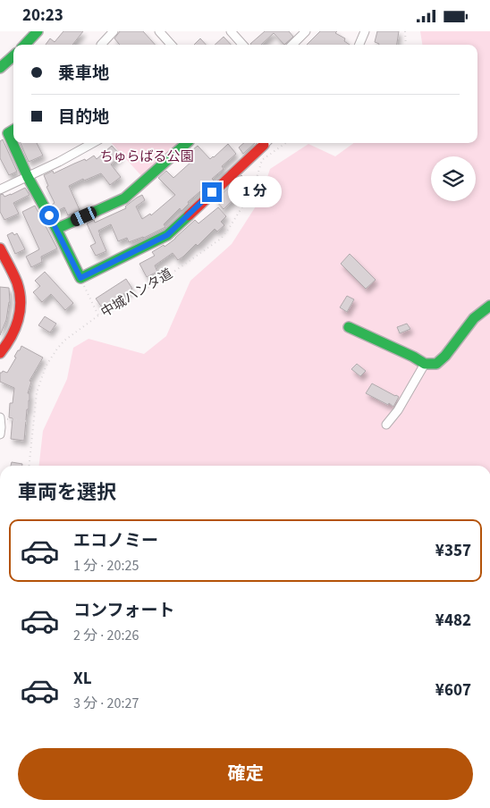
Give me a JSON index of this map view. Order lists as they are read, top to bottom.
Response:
{
  "streets": {
    "path": ["中城ハンタ道"]
  },
  "parks": ["ちゅらばる公園"],
  "page": {
    "status": "20:23",
    "banner": ["乗車地", "目的地"],
    "bubble": "1 分",
    "heading": "車両を選択",
    "list": [
      {
        "name": "エコノミー",
        "note": "1 分 · 20:25",
        "value": "¥357"
      },
      {
        "name": "コンフォート",
        "note": "2 分 · 20:26",
        "value": "¥482"
      },
      {
        "name": "XL",
        "note": "3 分 · 20:27",
        "value": "¥607"
      }
    ],
    "buttons": "確定"
  }
}
